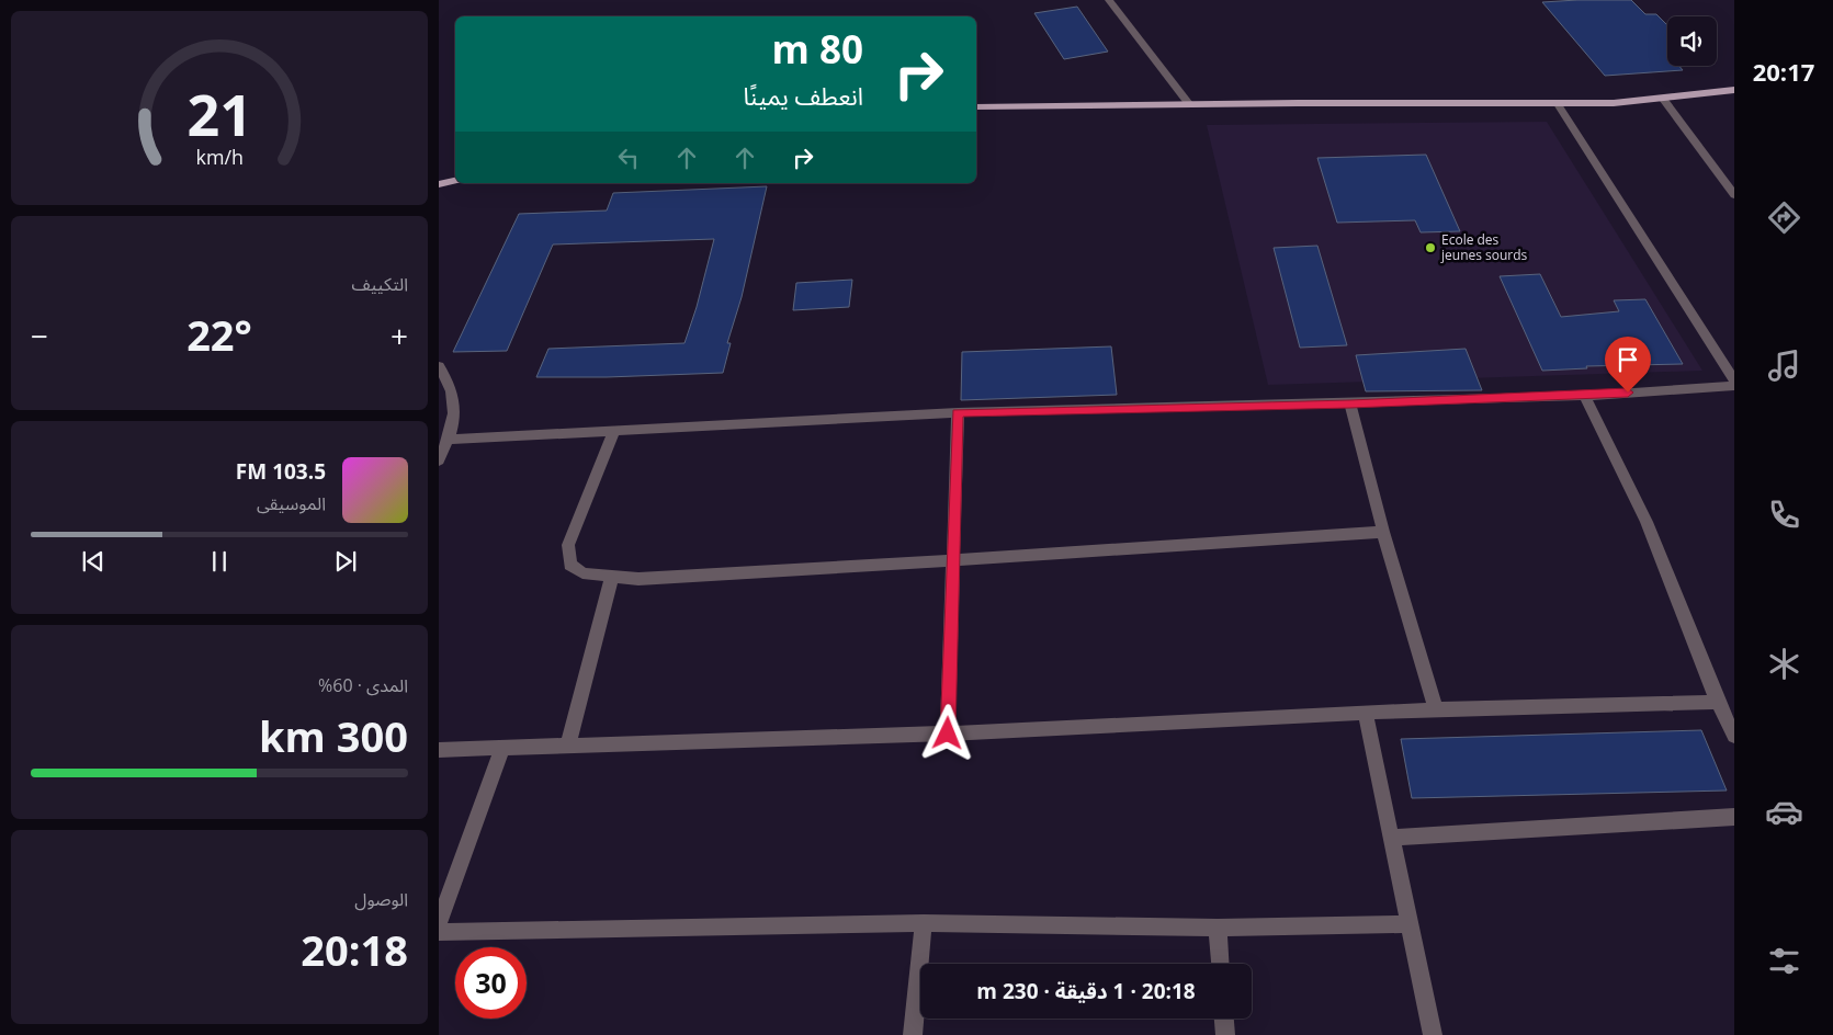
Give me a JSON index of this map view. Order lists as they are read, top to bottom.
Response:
{
  "places": ["Ecole des jeunes sourds"],
  "page": {
    "tabs": "20:17",
    "turn": ["80 m", "انعطف يمينًا"],
    "tile": [
      "التكييف",
      ["المدى · 60%", "300 km"],
      ["الوصول", "20:18"]
    ],
    "heat": ["−", "22°", "+"],
    "song": ["103.5 FM", "الموسيقى"],
    "limit": "30",
    "trip": "20:18 · 1 دقيقة · 230 m",
    "gauge": ["21", "km/h"]
  }
}
